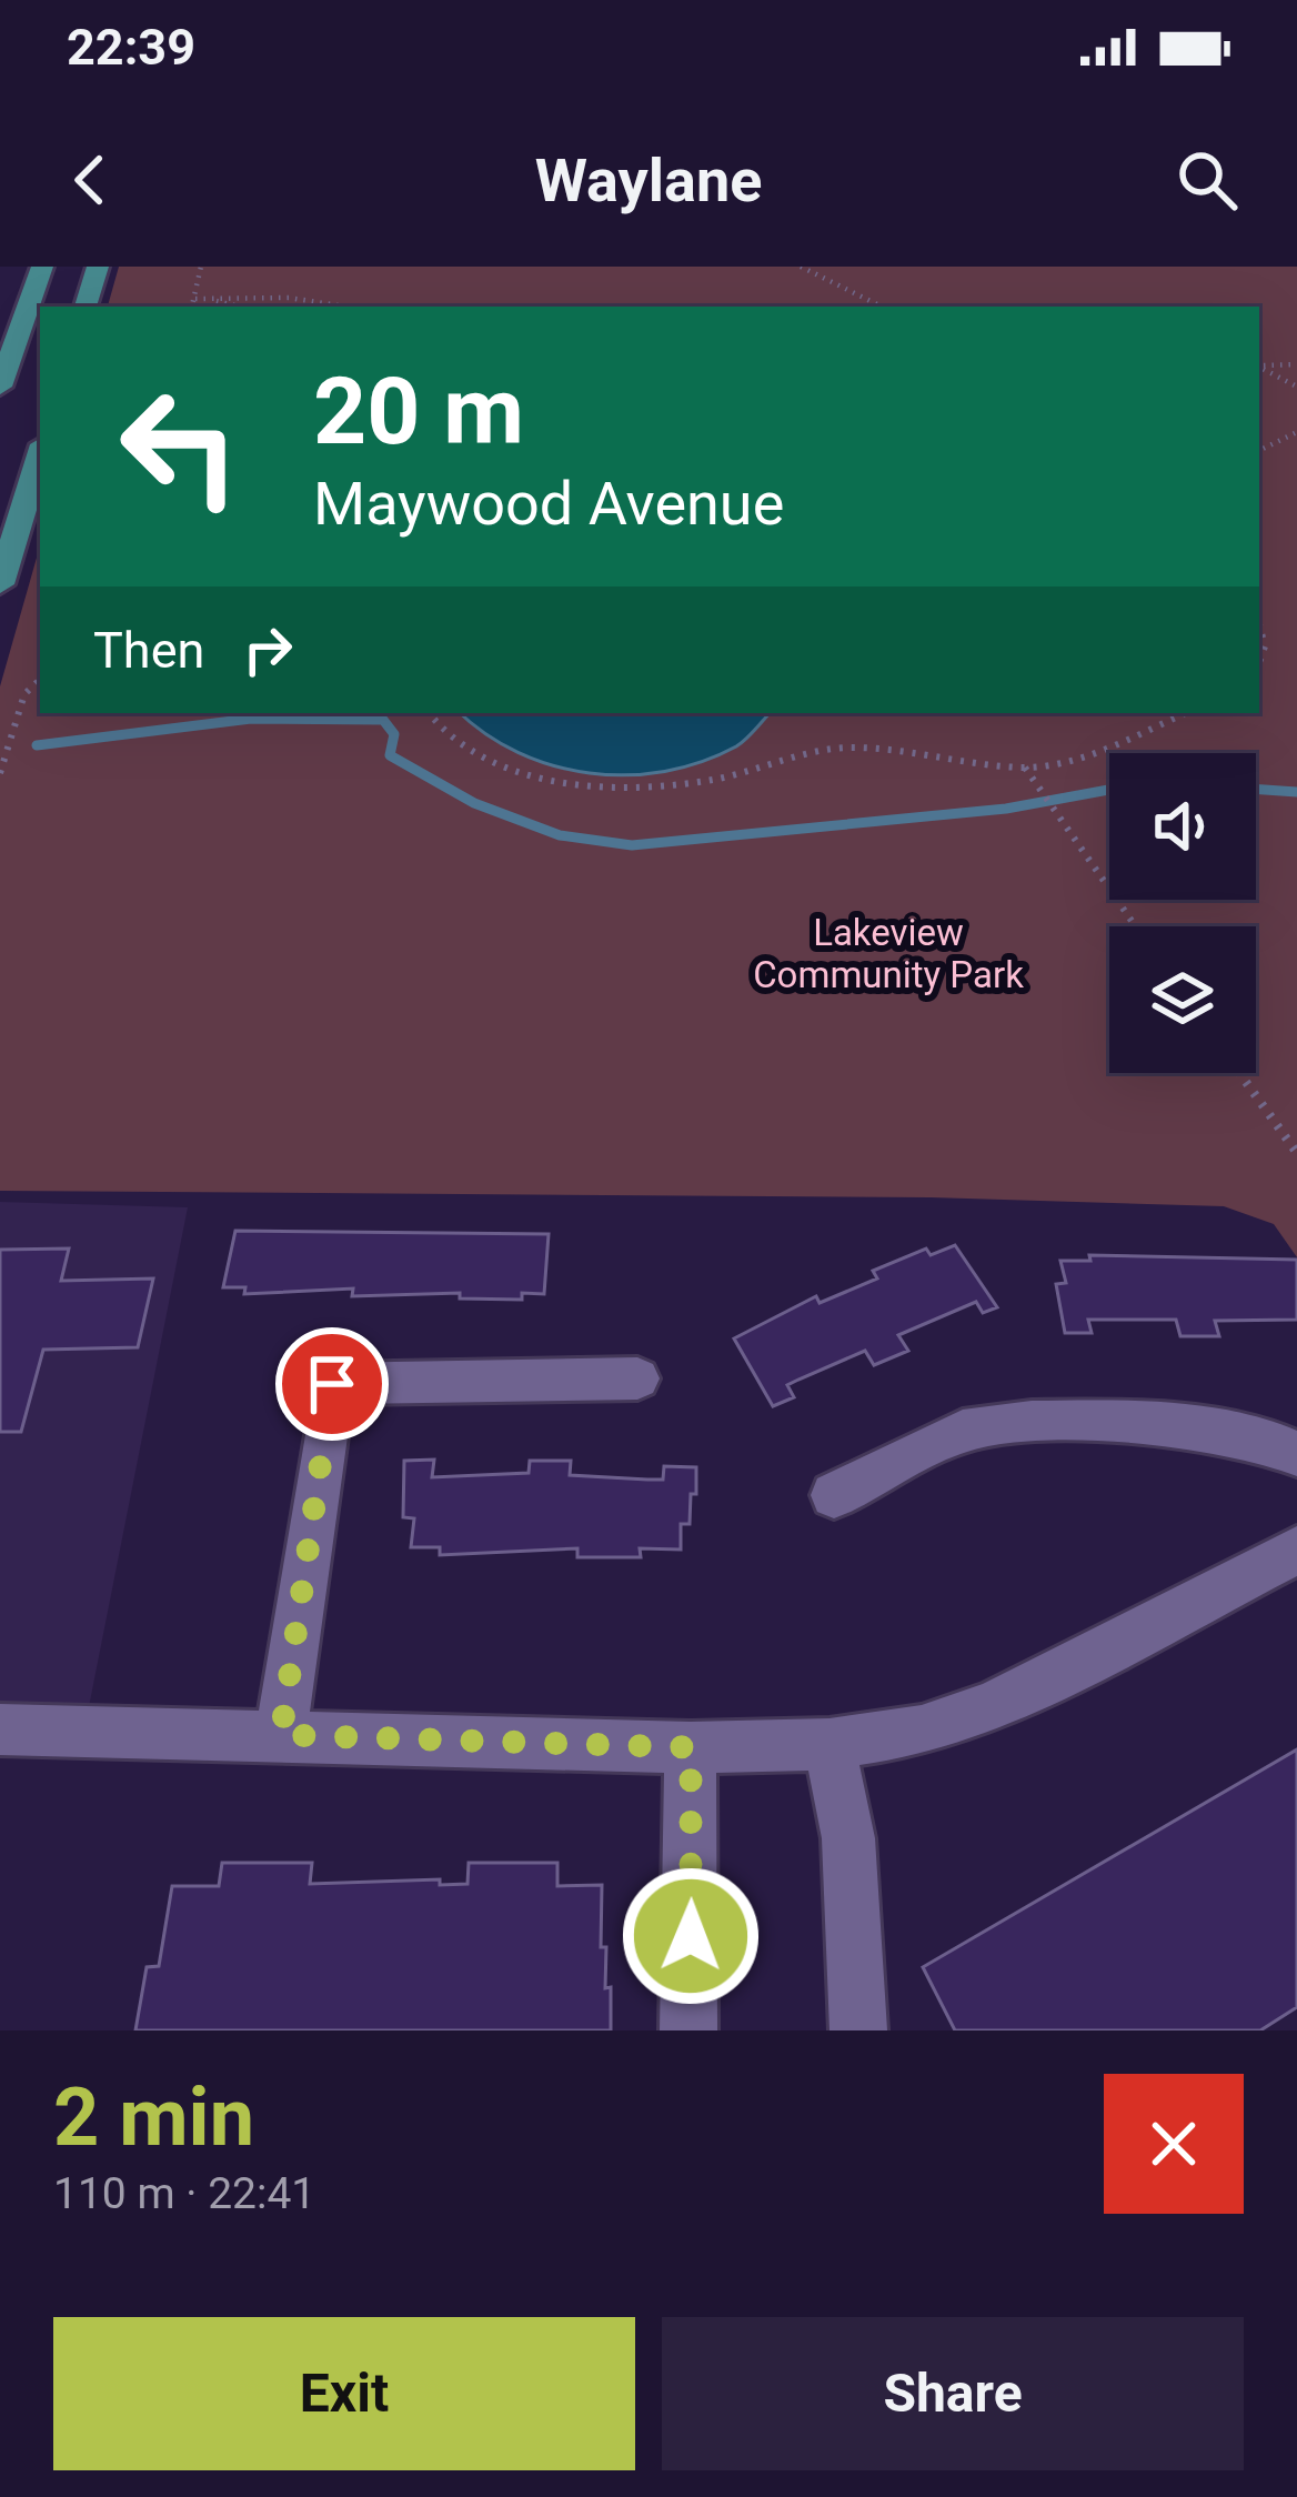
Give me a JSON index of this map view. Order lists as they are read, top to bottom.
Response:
{
  "parks": ["Lakeview Community Park"],
  "page": {
    "status": "22:39",
    "header": "Waylane",
    "turn": ["20 m", "Maywood Avenue"],
    "then": "Then",
    "heading": ["2 min", "110 m · 22:41"],
    "buttons": ["Exit", "Share"]
  }
}
